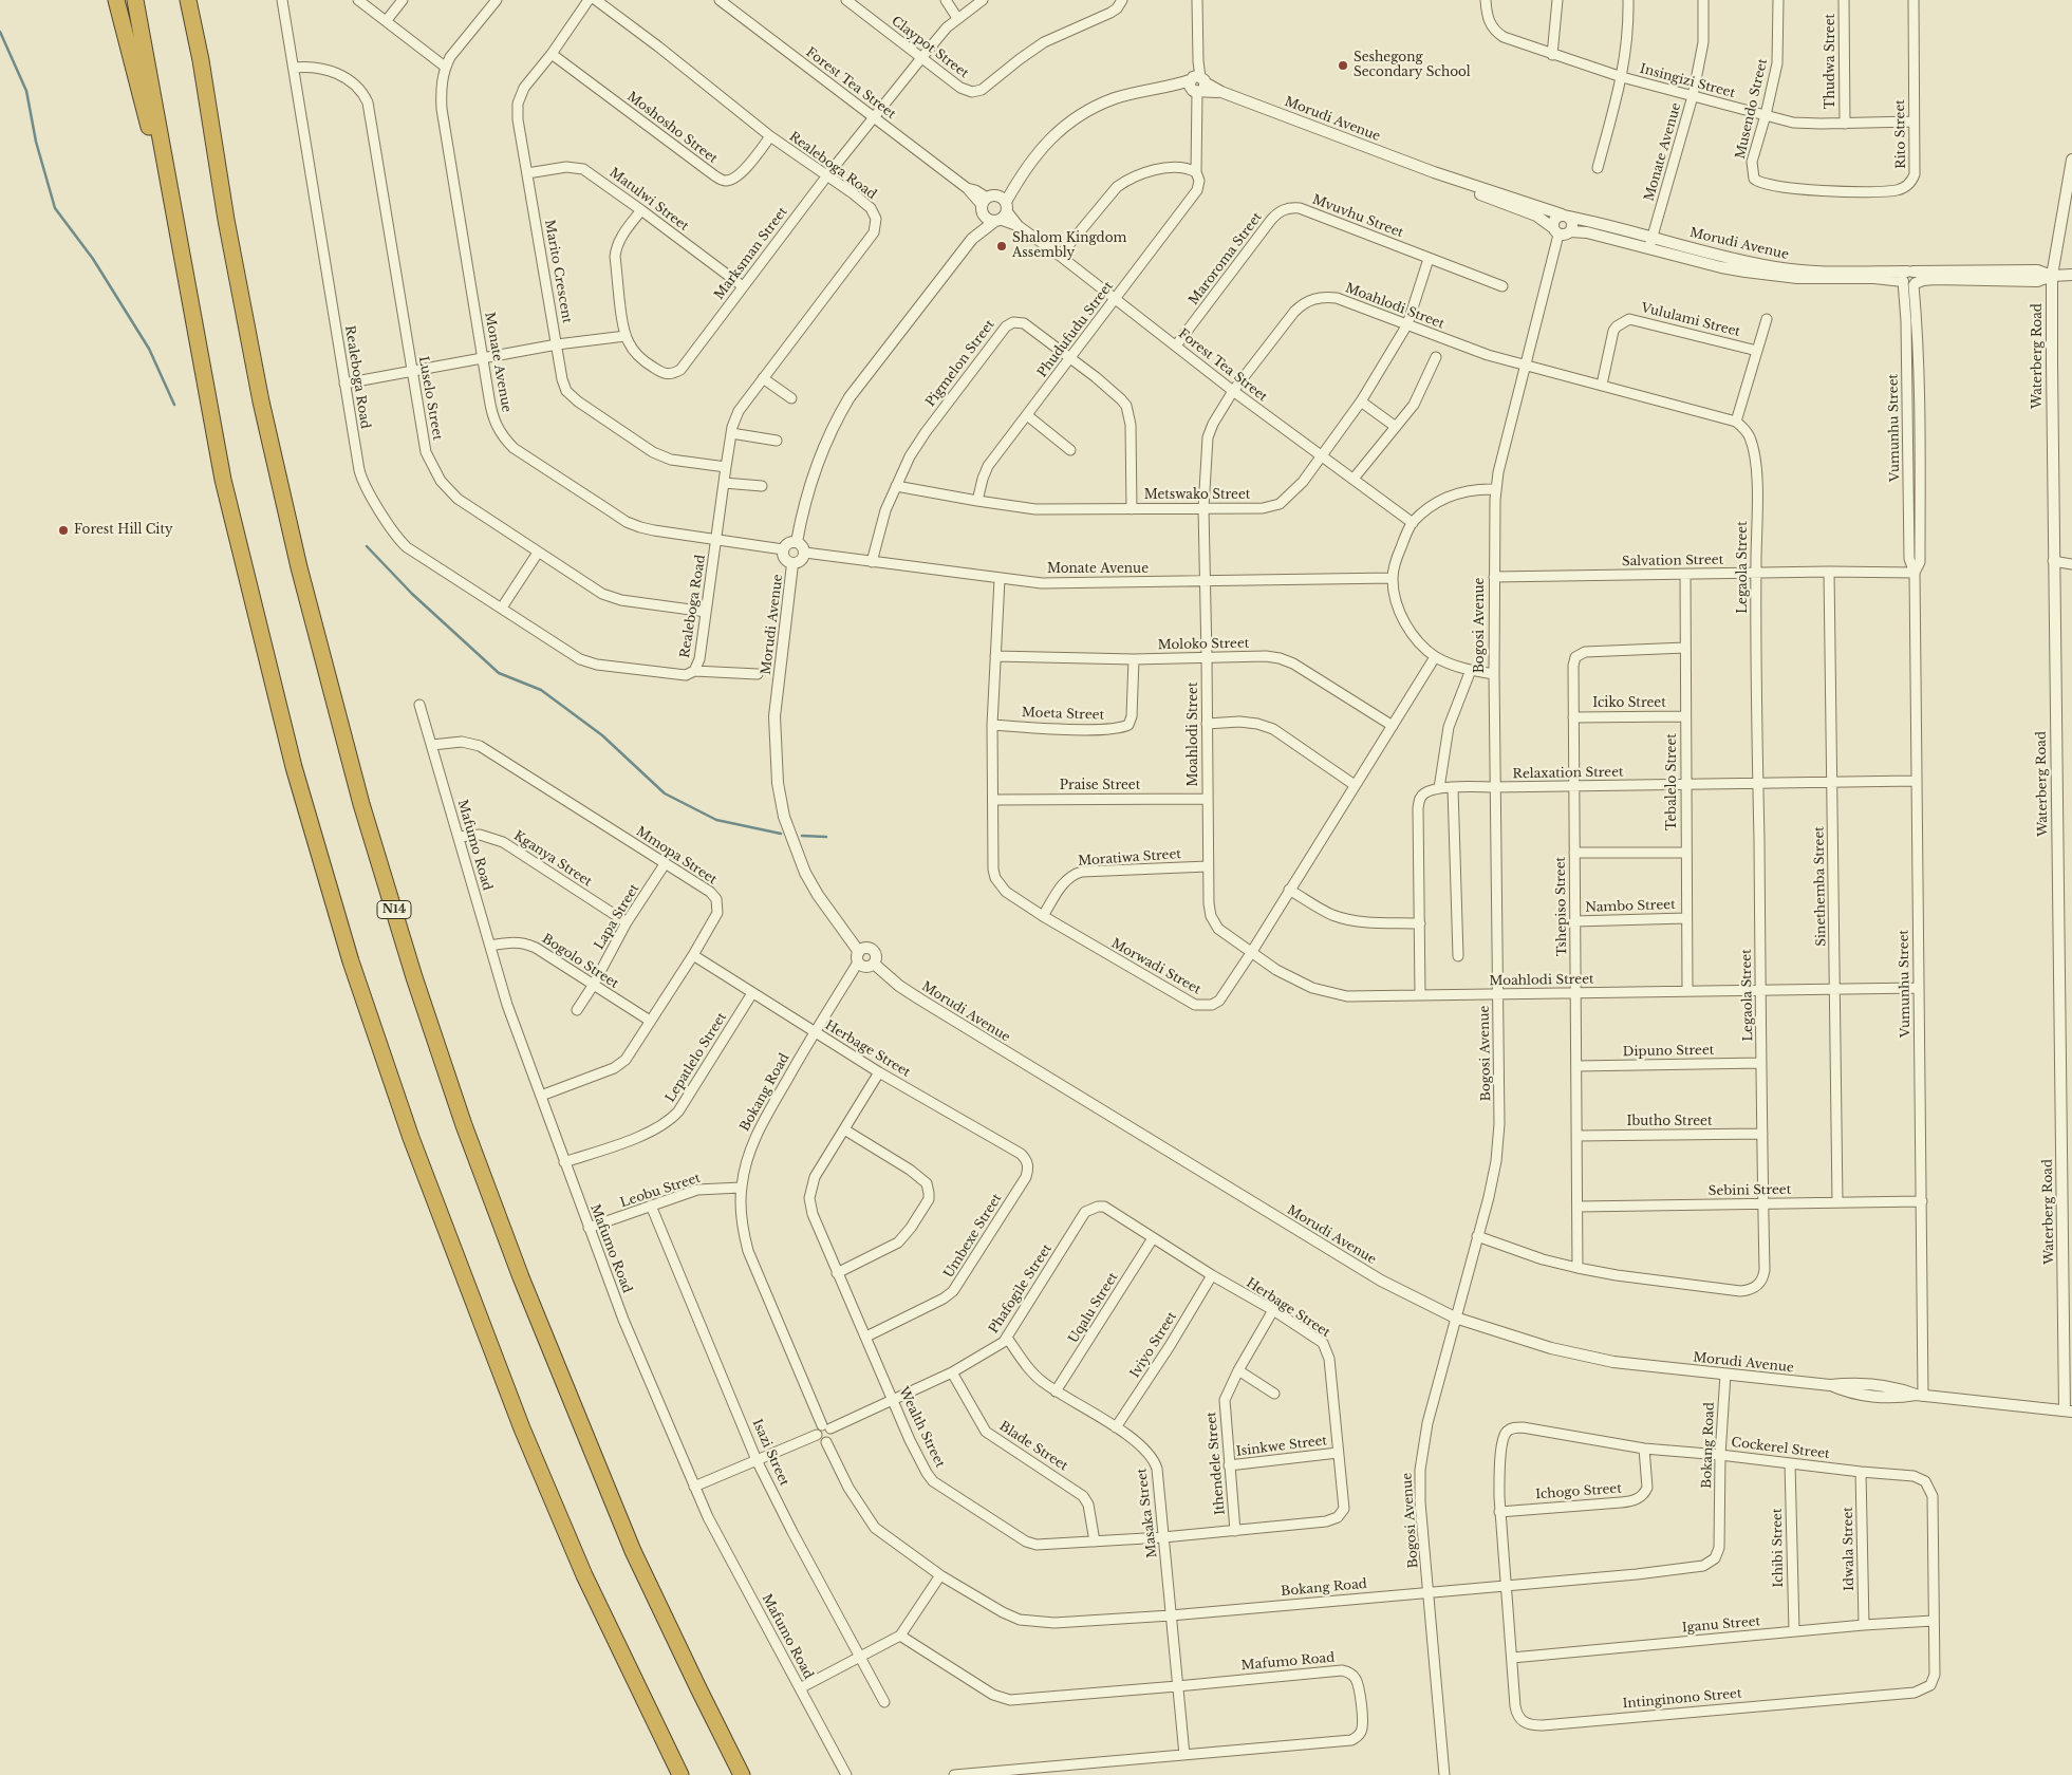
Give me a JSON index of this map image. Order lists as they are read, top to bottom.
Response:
{
  "streets": {
    "highway": ["N14"],
    "street": [
      "Claypot Street",
      "Thudwa Street",
      "Insingizi Street",
      "Forest Tea Street",
      "Musendo Street",
      "Morudi Avenue",
      "Moshosho Street",
      "Rito Street",
      "Monate Avenue",
      "Realeboga Road",
      "Matulwi Street",
      "Mvuvhu Street",
      "Marksman Street",
      "Maroroma Street",
      "Marito Crescent",
      "Moahlodi Street",
      "Vululami Street",
      "Phudufudu Street",
      "Waterberg Road",
      "Pigmelon Street",
      "Luselo Street",
      "Vumunhu Street",
      "Metswako Street",
      "Salvation Street",
      "Legaola Street",
      "Bogosi Avenue",
      "Moloko Street",
      "Iciko Street",
      "Moeta Street",
      "Relaxation Street",
      "Tebalelo Street",
      "Praise Street",
      "Mafumo Road",
      "Mmopa Street",
      "Moratiwa Street",
      "Kganya Street",
      "Sinethemba Street",
      "Tshepiso Street",
      "Nambo Street",
      "Lapa Street",
      "Bogolo Street",
      "Morwadi Street",
      "Herbage Street",
      "Dipuno Street",
      "Lepatlelo Street",
      "Bokang Road",
      "Ibutho Street",
      "Leobu Street",
      "Sebini Street",
      "Umbexe Street",
      "Phafogile Street",
      "Uqalu Street",
      "Iviyo Street",
      "Wealth Street",
      "Blade Street",
      "Isinkwe Street",
      "Cockerel Street",
      "Isazi Street",
      "Ithendele Street",
      "Ichogo Street",
      "Masaka Street",
      "Ichibi Street",
      "Idwala Street",
      "Iganu Street",
      "Intinginono Street"
    ]
  },
  "crossings": [
    ["Claypot Street", "Marksman Street"],
    ["Thudwa Street", "Insingizi Street"],
    ["Insingizi Street", "Musendo Street"],
    ["Insingizi Street", "Rito Street"],
    ["Insingizi Street", "Monate Avenue"],
    ["Forest Tea Street", "Morudi Avenue"],
    ["Forest Tea Street", "Marksman Street"],
    ["Forest Tea Street", "Maroroma Street"],
    ["Forest Tea Street", "Moahlodi Street"],
    ["Forest Tea Street", "Phudufudu Street"],
    ["Forest Tea Street", "Metswako Street"],
    ["Musendo Street", "Rito Street"],
    ["Morudi Avenue", "Monate Avenue"],
    ["Morudi Avenue", "Waterberg Road"],
    ["Morudi Avenue", "Vumunhu Street"],
    ["Morudi Avenue", "Bogosi Avenue"],
    ["Morudi Avenue", "Bokang Road"],
    ["Moshosho Street", "Realeboga Road"],
    ["Moshosho Street", "Marito Crescent"],
    ["Monate Avenue", "Realeboga Road"],
    ["Monate Avenue", "Moahlodi Street"],
    ["Monate Avenue", "Pigmelon Street"],
    ["Monate Avenue", "Morwadi Street"],
    ["Realeboga Road", "Marksman Street"],
    ["Realeboga Road", "Marito Crescent"],
    ["Realeboga Road", "Luselo Street"],
    ["Matulwi Street", "Marksman Street"],
    ["Matulwi Street", "Marito Crescent"],
    ["Mvuvhu Street", "Maroroma Street"],
    ["Moahlodi Street", "Vululami Street"],
    ["Moahlodi Street", "Vumunhu Street"],
    ["Moahlodi Street", "Metswako Street"],
    ["Moahlodi Street", "Legaola Street"],
    ["Moahlodi Street", "Bogosi Avenue"],
    ["Moahlodi Street", "Moloko Street"],
    ["Moahlodi Street", "Tebalelo Street"],
    ["Moahlodi Street", "Praise Street"],
    ["Moahlodi Street", "Moratiwa Street"],
    ["Moahlodi Street", "Sinethemba Street"],
    ["Moahlodi Street", "Tshepiso Street"],
    ["Moahlodi Street", "Morwadi Street"],
    ["Phudufudu Street", "Pigmelon Street"],
    ["Phudufudu Street", "Metswako Street"],
    ["Pigmelon Street", "Metswako Street"],
    ["Vumunhu Street", "Salvation Street"],
    ["Vumunhu Street", "Relaxation Street"],
    ["Vumunhu Street", "Sebini Street"],
    ["Salvation Street", "Legaola Street"],
    ["Salvation Street", "Bogosi Avenue"],
    ["Salvation Street", "Tebalelo Street"],
    ["Salvation Street", "Sinethemba Street"],
    ["Legaola Street", "Bogosi Avenue"],
    ["Legaola Street", "Relaxation Street"],
    ["Legaola Street", "Tshepiso Street"],
    ["Legaola Street", "Dipuno Street"],
    ["Legaola Street", "Ibutho Street"],
    ["Legaola Street", "Sebini Street"],
    ["Bogosi Avenue", "Relaxation Street"],
    ["Bogosi Avenue", "Bokang Road"],
    ["Moloko Street", "Moeta Street"],
    ["Moloko Street", "Morwadi Street"],
    ["Iciko Street", "Tebalelo Street"],
    ["Iciko Street", "Tshepiso Street"],
    ["Moeta Street", "Morwadi Street"],
    ["Relaxation Street", "Tebalelo Street"],
    ["Relaxation Street", "Sinethemba Street"],
    ["Relaxation Street", "Tshepiso Street"],
    ["Tebalelo Street", "Tshepiso Street"],
    ["Tebalelo Street", "Nambo Street"],
    ["Praise Street", "Morwadi Street"],
    ["Mafumo Road", "Mmopa Street"],
    ["Mafumo Road", "Kganya Street"],
    ["Mafumo Road", "Bogolo Street"],
    ["Mafumo Road", "Lepatlelo Street"],
    ["Mafumo Road", "Leobu Street"],
    ["Mafumo Road", "Masaka Street"],
    ["Mmopa Street", "Lapa Street"],
    ["Mmopa Street", "Bogolo Street"],
    ["Mmopa Street", "Herbage Street"],
    ["Moratiwa Street", "Morwadi Street"],
    ["Kganya Street", "Lapa Street"],
    ["Sinethemba Street", "Sebini Street"],
    ["Tshepiso Street", "Nambo Street"],
    ["Tshepiso Street", "Dipuno Street"],
    ["Tshepiso Street", "Ibutho Street"],
    ["Tshepiso Street", "Sebini Street"],
    ["Lapa Street", "Bogolo Street"],
    ["Herbage Street", "Lepatlelo Street"],
    ["Herbage Street", "Bokang Road"],
    ["Herbage Street", "Umbexe Street"],
    ["Herbage Street", "Phafogile Street"],
    ["Herbage Street", "Uqalu Street"],
    ["Herbage Street", "Iviyo Street"],
    ["Herbage Street", "Wealth Street"],
    ["Herbage Street", "Isinkwe Street"],
    ["Herbage Street", "Ithendele Street"],
    ["Bokang Road", "Leobu Street"],
    ["Bokang Road", "Phafogile Street"],
    ["Bokang Road", "Cockerel Street"],
    ["Bokang Road", "Masaka Street"],
    ["Bokang Road", "Intinginono Street"],
    ["Leobu Street", "Isazi Street"],
    ["Umbexe Street", "Wealth Street"],
    ["Phafogile Street", "Wealth Street"],
    ["Phafogile Street", "Blade Street"],
    ["Phafogile Street", "Masaka Street"],
    ["Uqalu Street", "Masaka Street"],
    ["Iviyo Street", "Masaka Street"],
    ["Wealth Street", "Blade Street"],
    ["Wealth Street", "Ithendele Street"],
    ["Wealth Street", "Masaka Street"],
    ["Isinkwe Street", "Ithendele Street"],
    ["Cockerel Street", "Ichogo Street"],
    ["Cockerel Street", "Ichibi Street"],
    ["Cockerel Street", "Idwala Street"],
    ["Cockerel Street", "Intinginono Street"],
    ["Ichogo Street", "Intinginono Street"],
    ["Ichibi Street", "Iganu Street"],
    ["Idwala Street", "Iganu Street"],
    ["Iganu Street", "Intinginono Street"]
  ],
  "places": ["Seshegong Secondary School", "Shalom Kingdom Assembly", "Forest Hill City"]
}
